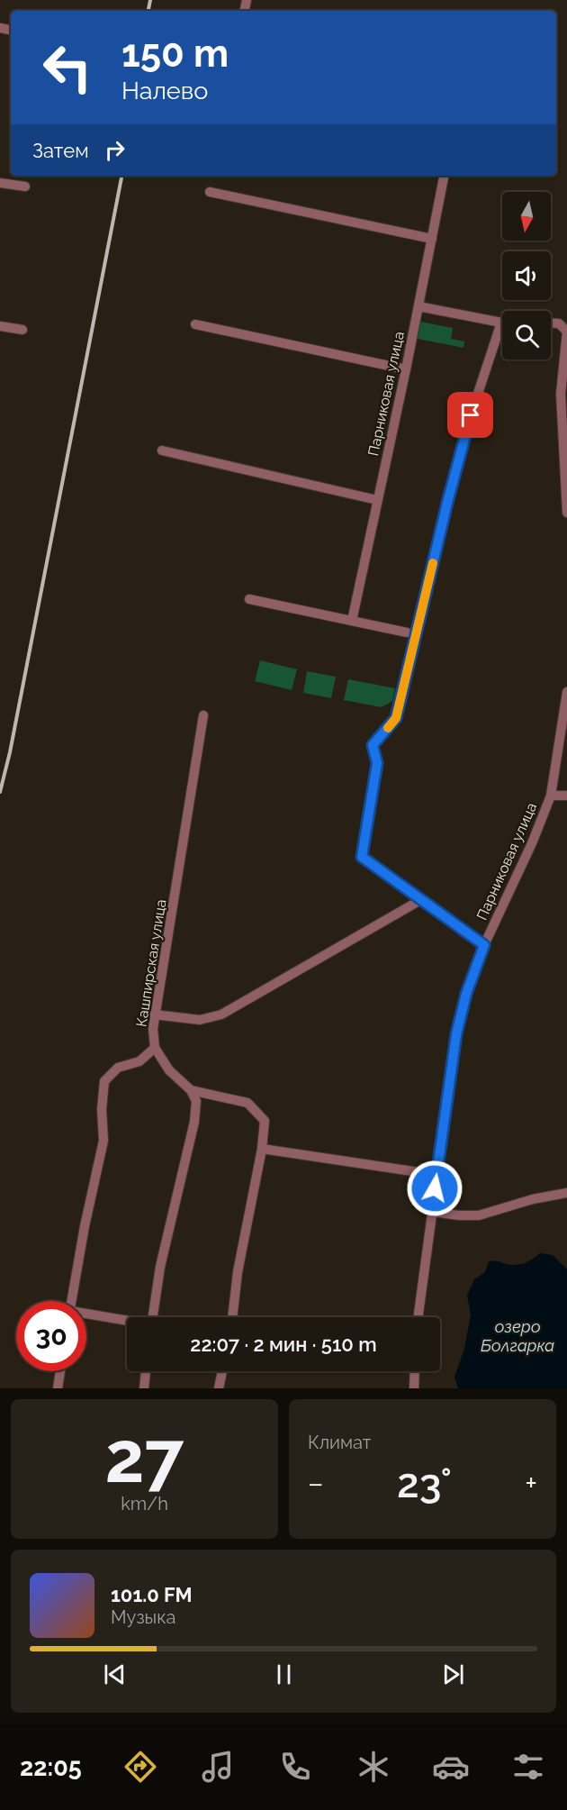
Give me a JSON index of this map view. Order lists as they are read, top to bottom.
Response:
{
  "streets": {
    "street": ["Парниковая улица", "Кашпирская улица"]
  },
  "water": ["озеро Болгарка"],
  "north": "bottom",
  "page": {
    "turn": ["150 m", "Налево"],
    "then": "Затем",
    "limit": "30",
    "trip": "22:07 · 2 мин · 510 m",
    "tile": [
      ["27", "km/h"],
      "Климат"
    ],
    "heat": ["−", "23°", "+"],
    "song": ["101.0 FM", "Музыка"],
    "tabs": "22:05"
  }
}
